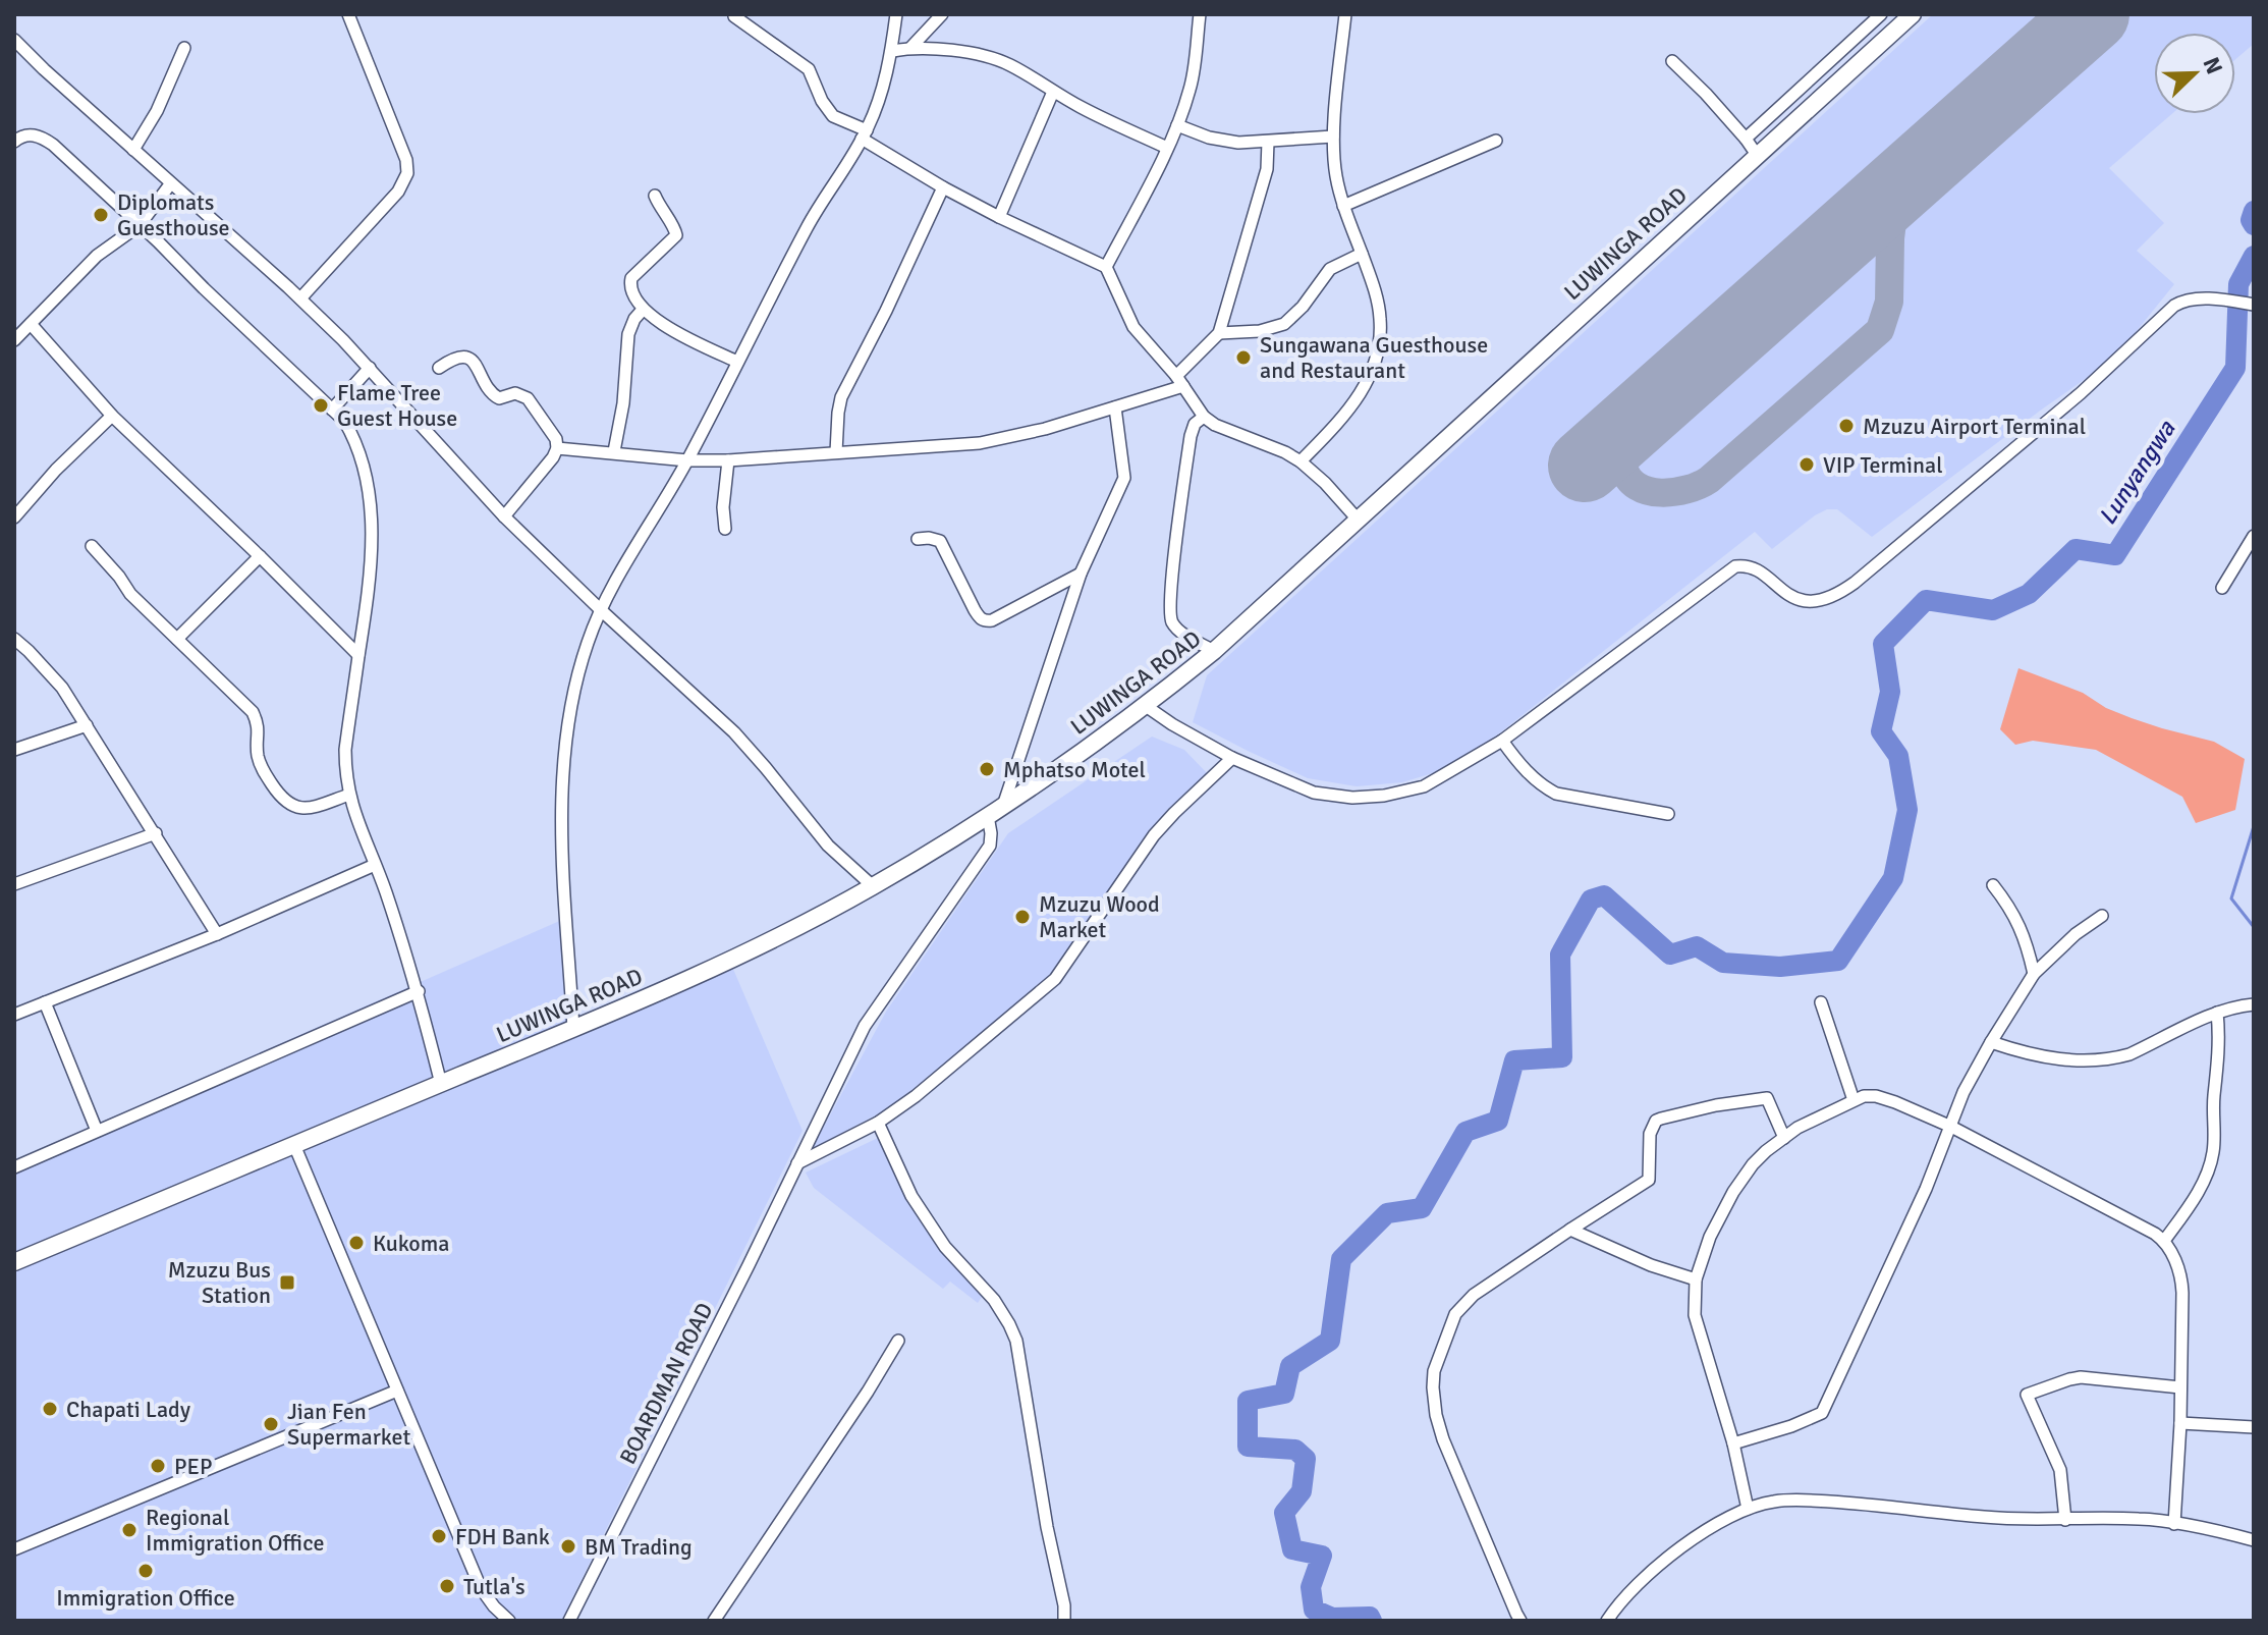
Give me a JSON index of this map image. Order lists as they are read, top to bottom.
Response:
{
  "streets": {
    "highway": ["LUWINGA ROAD"],
    "street": ["BOARDMAN ROAD"]
  },
  "crossings": [
    ["LUWINGA ROAD", "BOARDMAN ROAD"]
  ],
  "water": ["Lunyangwa"],
  "places": {
    "other": [
      "Diplomats Guesthouse",
      "Sungawana Guesthouse and Restaurant",
      "Flame Tree Guest House",
      "Mzuzu Airport Terminal",
      "VIP Terminal",
      "Mphatso Motel",
      "Mzuzu Wood Market",
      "Kukoma",
      "Chapati Lady",
      "Jian Fen Supermarket",
      "PEP",
      "Regional Immigration Office",
      "FDH Bank",
      "BM Trading",
      "Immigration Office",
      "Tutla's"
    ],
    "transit": ["Mzuzu Bus Station"]
  },
  "north": "top right"
}
